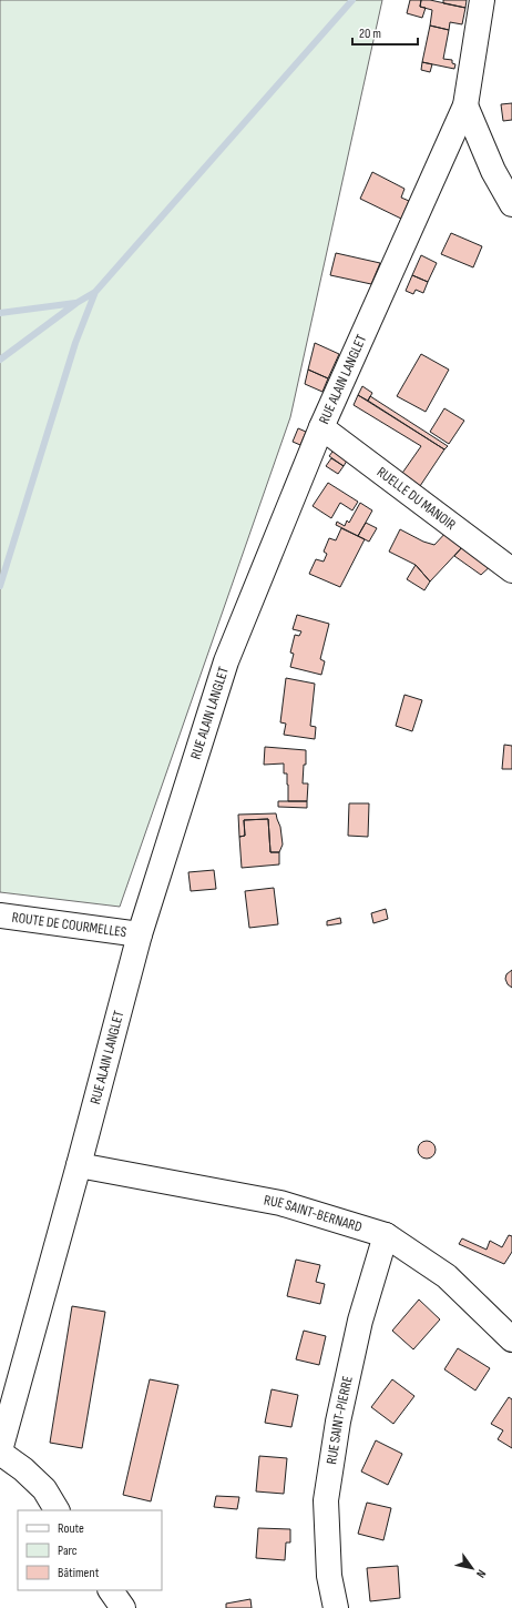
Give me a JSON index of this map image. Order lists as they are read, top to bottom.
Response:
{
  "streets": {
    "street": [
      "RUE ALAIN LANGLET",
      "RUELLE DU MANOIR",
      "ROUTE DE COURMELLES",
      "RUE SAINT-BERNARD",
      "RUE SAINT-PIERRE"
    ]
  },
  "crossings": [
    ["RUE ALAIN LANGLET", "RUELLE DU MANOIR"],
    ["RUE ALAIN LANGLET", "ROUTE DE COURMELLES"],
    ["RUE ALAIN LANGLET", "RUE SAINT-BERNARD"],
    ["RUE SAINT-BERNARD", "RUE SAINT-PIERRE"]
  ],
  "legend": ["Route", "Parc", "Bâtiment"],
  "scale_bar": "20 m",
  "north": "bottom right"
}
